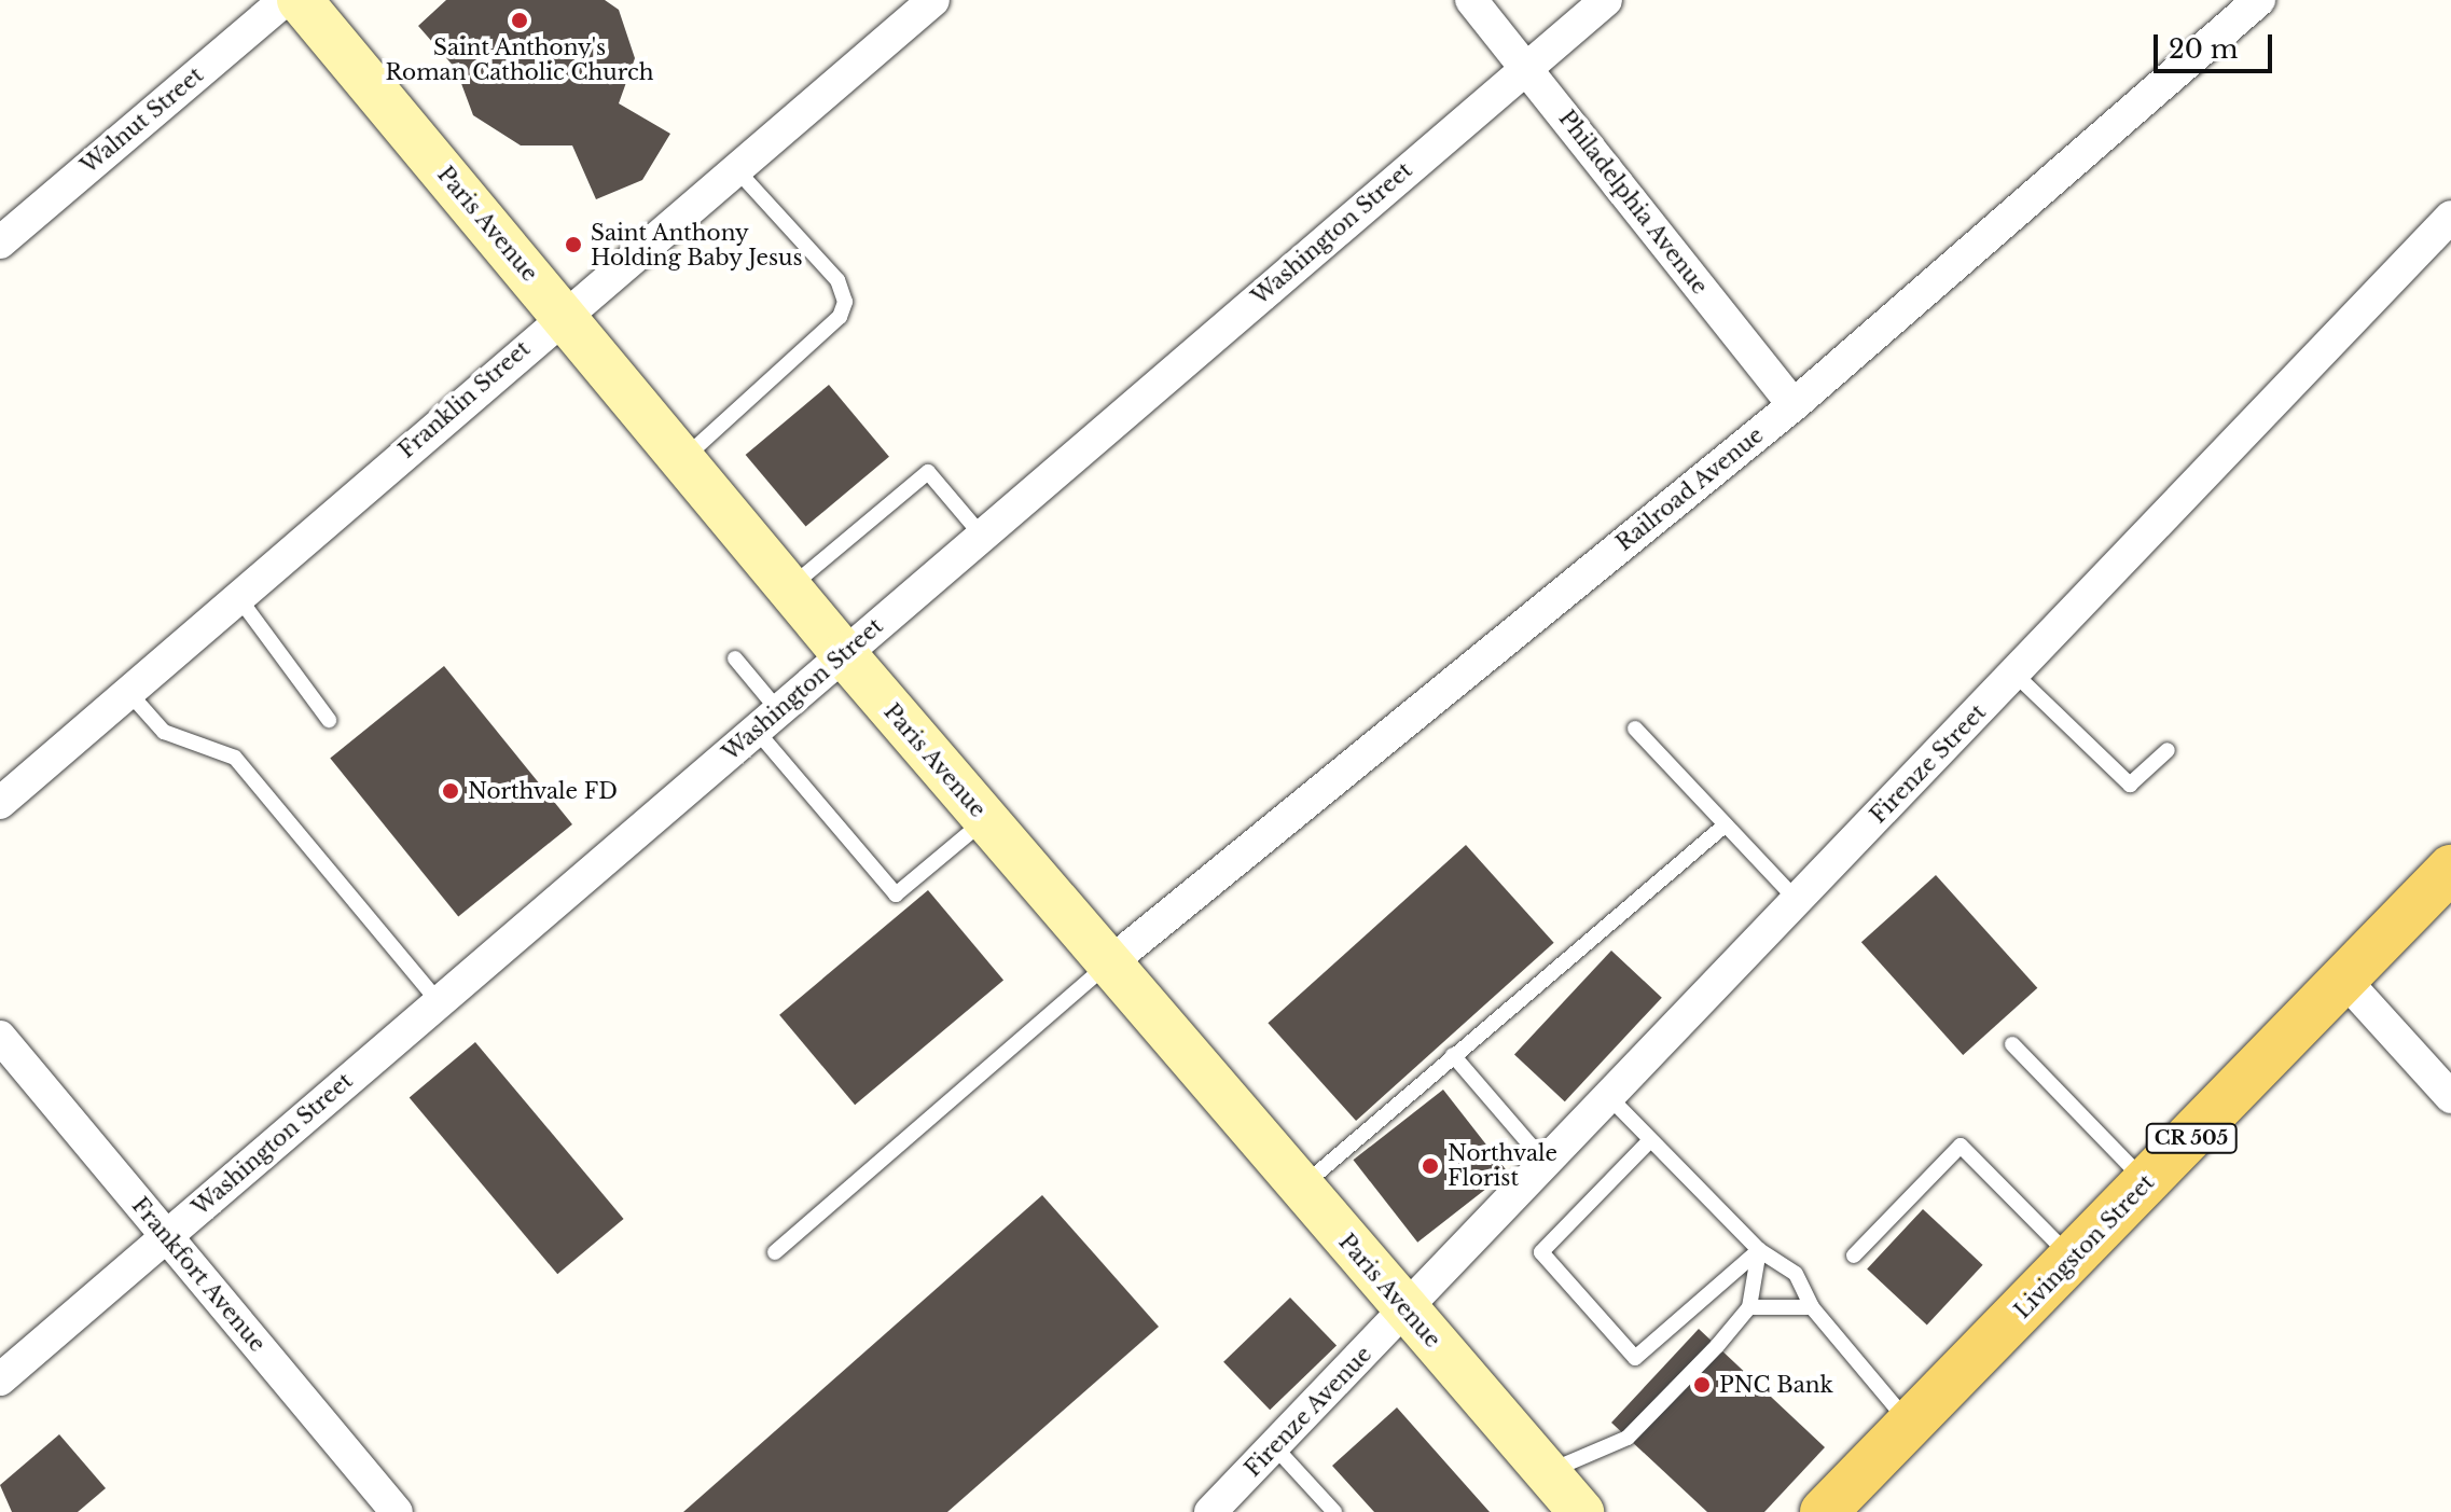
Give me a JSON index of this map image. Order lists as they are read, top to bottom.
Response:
{
  "streets": {
    "main road": ["CR 505", "Livingston Street"],
    "street": [
      "Walnut Street",
      "Philadelphia Avenue",
      "Paris Avenue",
      "Washington Street",
      "Franklin Street",
      "Railroad Avenue",
      "Firenze Street",
      "Frankfort Avenue",
      "Firenze Avenue"
    ]
  },
  "crossings": [
    ["Philadelphia Avenue", "Washington Street"],
    ["Philadelphia Avenue", "Railroad Avenue"],
    ["Paris Avenue", "Washington Street"],
    ["Paris Avenue", "Franklin Street"],
    ["Paris Avenue", "Railroad Avenue"],
    ["Paris Avenue", "Firenze Street"],
    ["Paris Avenue", "Firenze Avenue"],
    ["Washington Street", "Frankfort Avenue"],
    ["Firenze Street", "Firenze Avenue"]
  ],
  "places": [
    "Saint Anthony's Roman Catholic Church",
    "Saint Anthony Holding Baby Jesus",
    "Northvale FD",
    "Northvale Florist",
    "PNC Bank"
  ],
  "scale_bar": "20 m"
}
